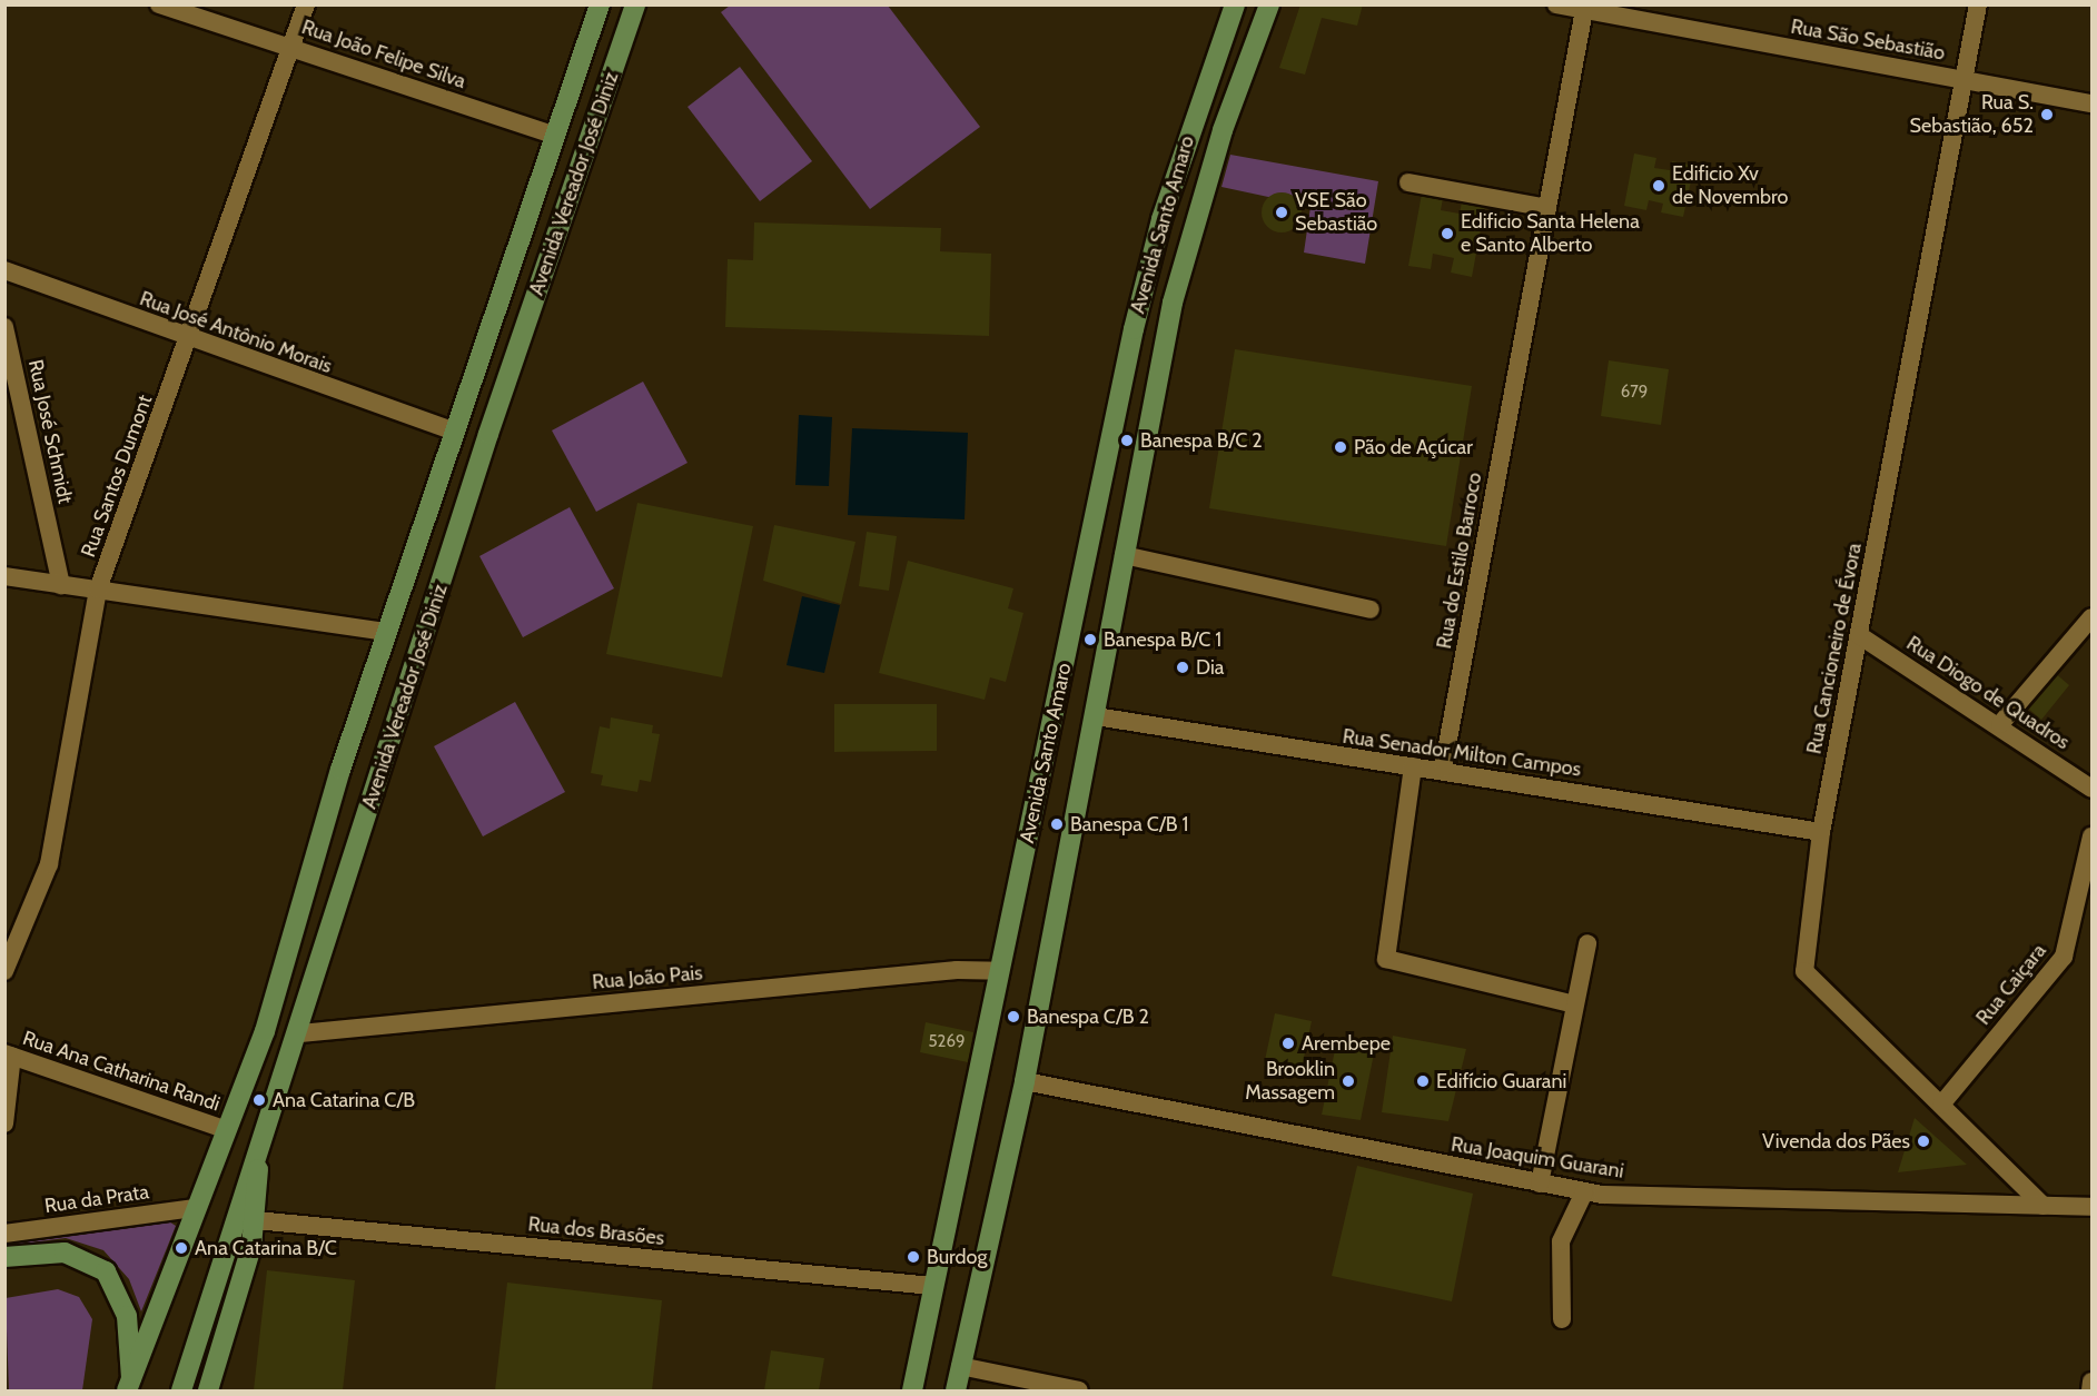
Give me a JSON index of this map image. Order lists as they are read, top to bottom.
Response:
{
  "streets": {
    "main road": ["Avenida Vereador José Diniz", "Avenida Santo Amaro"],
    "street": [
      "Rua São Sebastião",
      "Rua João Felipe Silva",
      "Rua José Antônio Morais",
      "Rua José Schmidt",
      "Rua Santos Dumont",
      "Rua do Estilo Barroco",
      "Rua Cancioneiro de Évora",
      "Rua Diogo de Quadros",
      "Rua Senador Milton Campos",
      "Rua João Pais",
      "Rua Caiçara",
      "Rua Ana Catharina Randi",
      "Rua Joaquim Guarani",
      "Rua da Prata",
      "Rua dos Brasões"
    ]
  },
  "crossings": [
    ["Rua São Sebastião", "Rua do Estilo Barroco"],
    ["Rua São Sebastião", "Rua Cancioneiro de Évora"],
    ["Rua João Felipe Silva", "Avenida Vereador José Diniz"],
    ["Rua João Felipe Silva", "Rua Santos Dumont"],
    ["Avenida Vereador José Diniz", "Rua José Antônio Morais"],
    ["Avenida Vereador José Diniz", "Rua João Pais"],
    ["Avenida Vereador José Diniz", "Rua Ana Catharina Randi"],
    ["Avenida Vereador José Diniz", "Rua da Prata"],
    ["Avenida Santo Amaro", "Rua Senador Milton Campos"],
    ["Avenida Santo Amaro", "Rua João Pais"],
    ["Avenida Santo Amaro", "Rua Joaquim Guarani"],
    ["Avenida Santo Amaro", "Rua dos Brasões"],
    ["Rua José Antônio Morais", "Rua Santos Dumont"],
    ["Rua do Estilo Barroco", "Rua Senador Milton Campos"],
    ["Rua Cancioneiro de Évora", "Rua Diogo de Quadros"],
    ["Rua Cancioneiro de Évora", "Rua Senador Milton Campos"],
    ["Rua Cancioneiro de Évora", "Rua Caiçara"],
    ["Rua Cancioneiro de Évora", "Rua Joaquim Guarani"]
  ],
  "places": [
    "Rua S. Sebastião, 652",
    "Edificio Xv de Novembro",
    "VSE São Sebastião",
    "Edificio Santa Helena e Santo Alberto",
    "Banespa B/C 2",
    "Pão de Açúcar",
    "Banespa B/C 1",
    "Dia",
    "Banespa C/B 1",
    "Banespa C/B 2",
    "Arembepe",
    "Brooklin Massagem",
    "Edifício Guarani",
    "Ana Catarina C/B",
    "Vivenda dos Pães",
    "Ana Catarina B/C",
    "Burdog"
  ],
  "house_numbers": ["679", "5269"]
}
